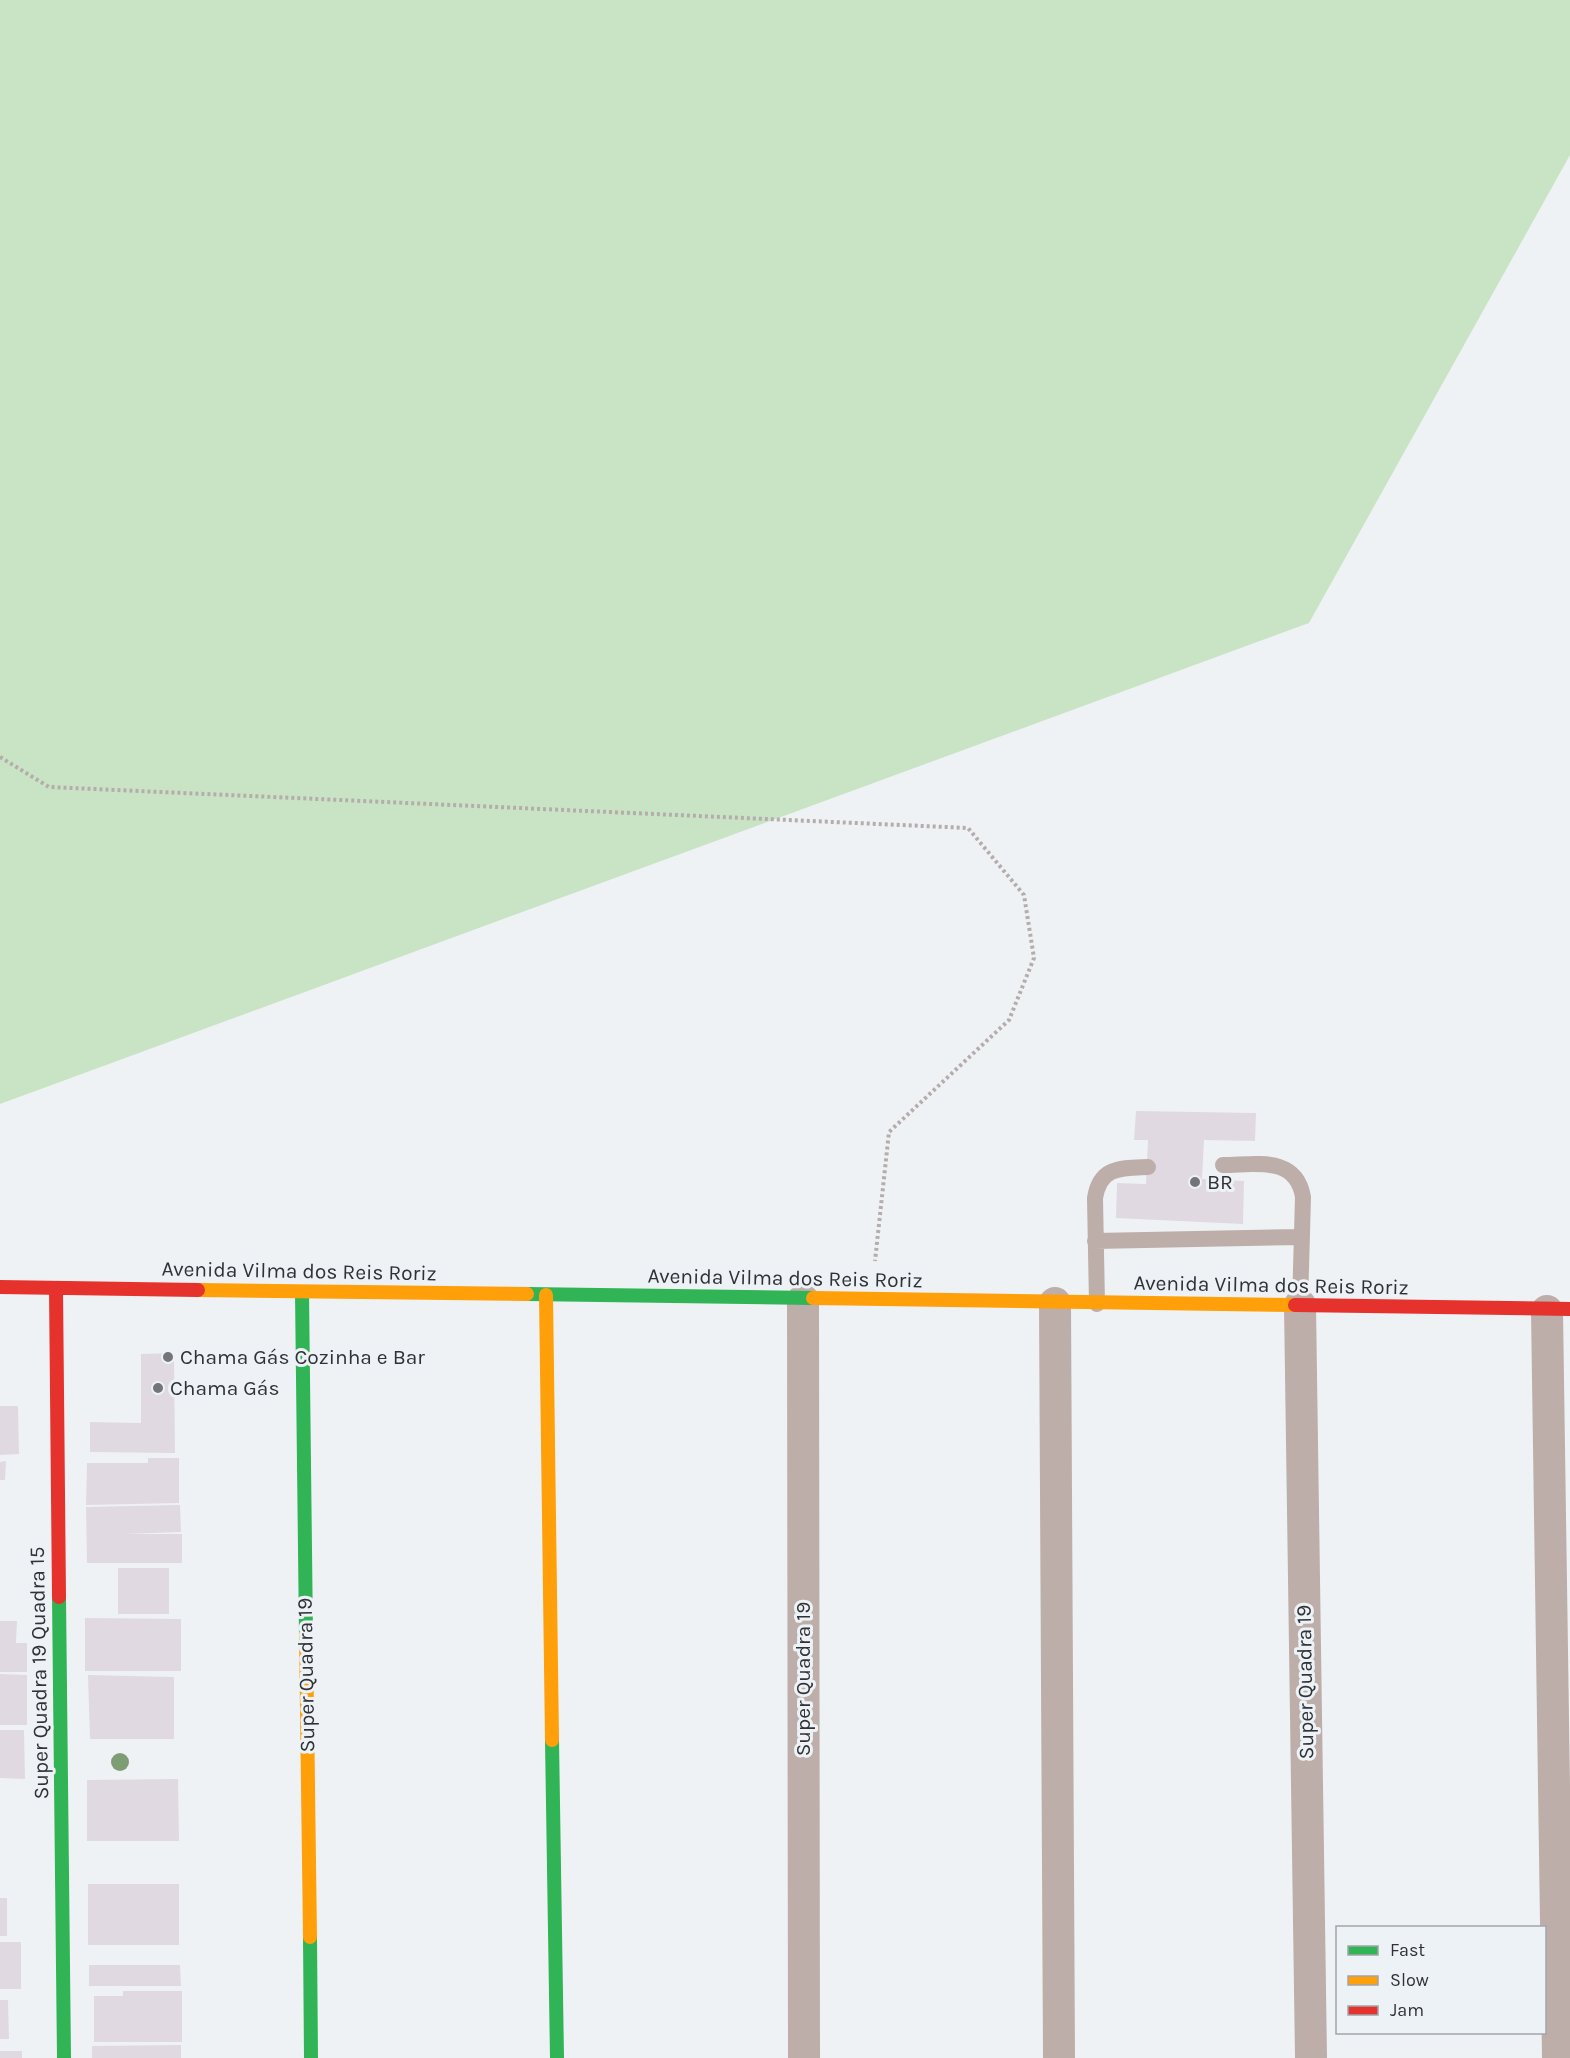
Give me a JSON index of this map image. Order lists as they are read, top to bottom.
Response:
{
  "streets": {
    "street": ["Avenida Vilma dos Reis Roriz", "Super Quadra 19 Quadra 15", "Super Quadra 19"]
  },
  "crossings": [
    ["Avenida Vilma dos Reis Roriz", "Super Quadra 19 Quadra 15"],
    ["Avenida Vilma dos Reis Roriz", "Super Quadra 19"]
  ],
  "places": ["BR", "Chama Gás Cozinha e Bar", "Chama Gás"],
  "legend": ["Fast", "Slow", "Jam"]
}
